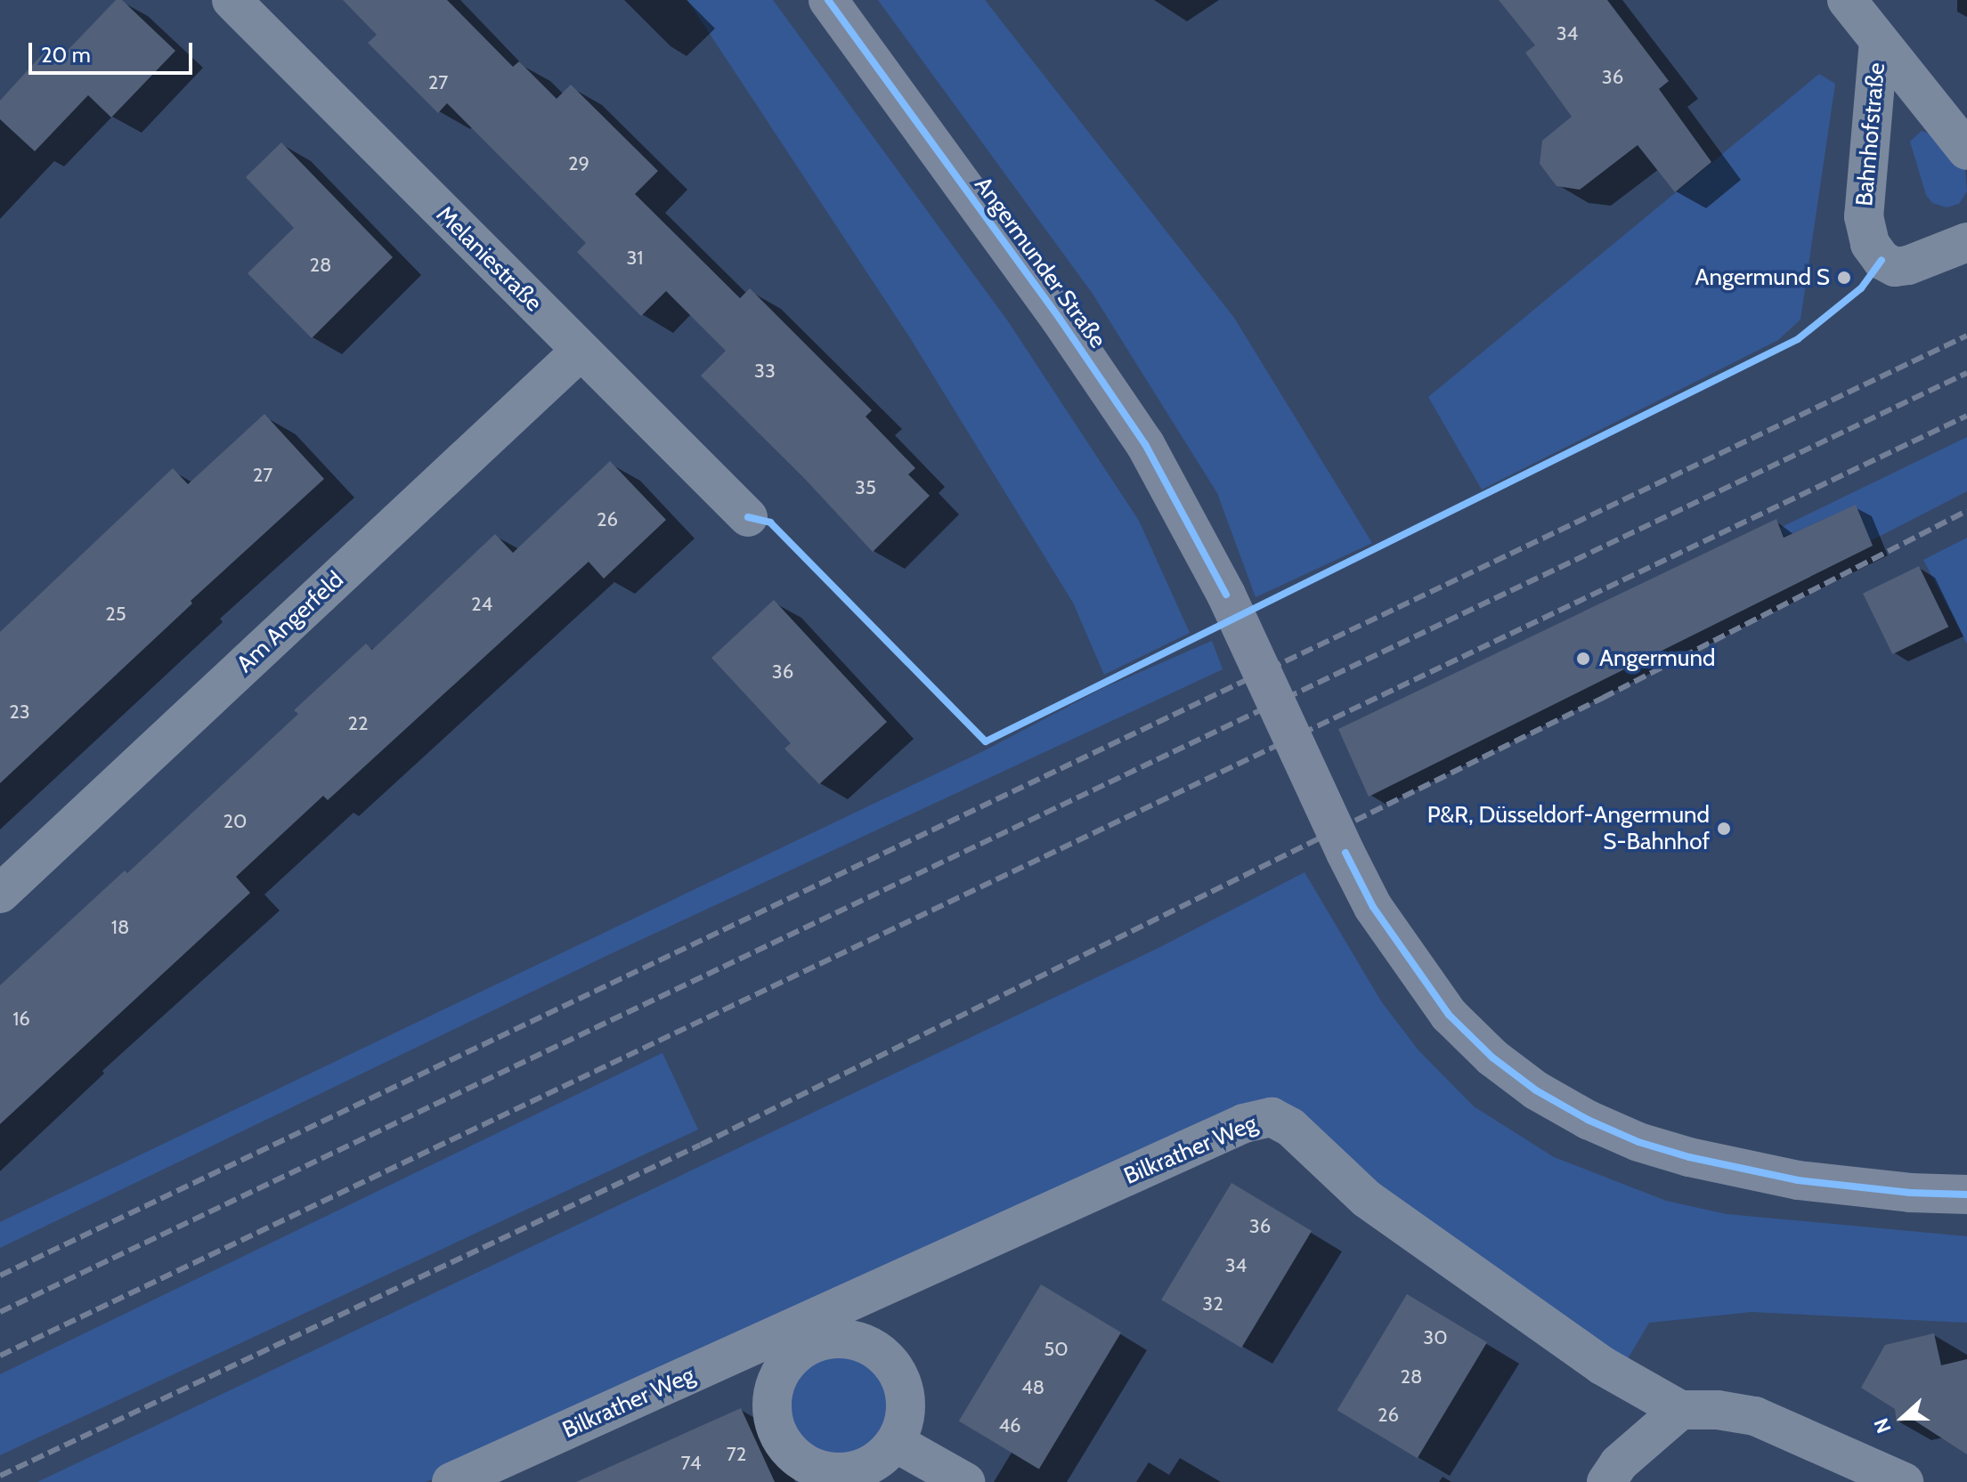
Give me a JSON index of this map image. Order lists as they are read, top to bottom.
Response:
{
  "streets": {
    "main road": ["Angermunder Straße"],
    "street": [
      "Bahnhofstraße",
      "Melaniestraße",
      "Am Angerfeld",
      "Bilkrather Weg"
    ]
  },
  "crossings": [
    ["Melaniestraße", "Am Angerfeld"]
  ],
  "places": ["Angermund S", "Angermund", "P&R, Düsseldorf-Angermund S-Bahnhof"],
  "house_numbers": [
    "34",
    "36",
    "27",
    "29",
    "31",
    "28",
    "33",
    "27",
    "35",
    "26",
    "24",
    "25",
    "36",
    "23",
    "22",
    "20",
    "18",
    "16",
    "36",
    "34",
    "32",
    "30",
    "50",
    "28",
    "48",
    "26",
    "46",
    "72",
    "74"
  ],
  "scale_bar": "20 m",
  "north": "left"
}
